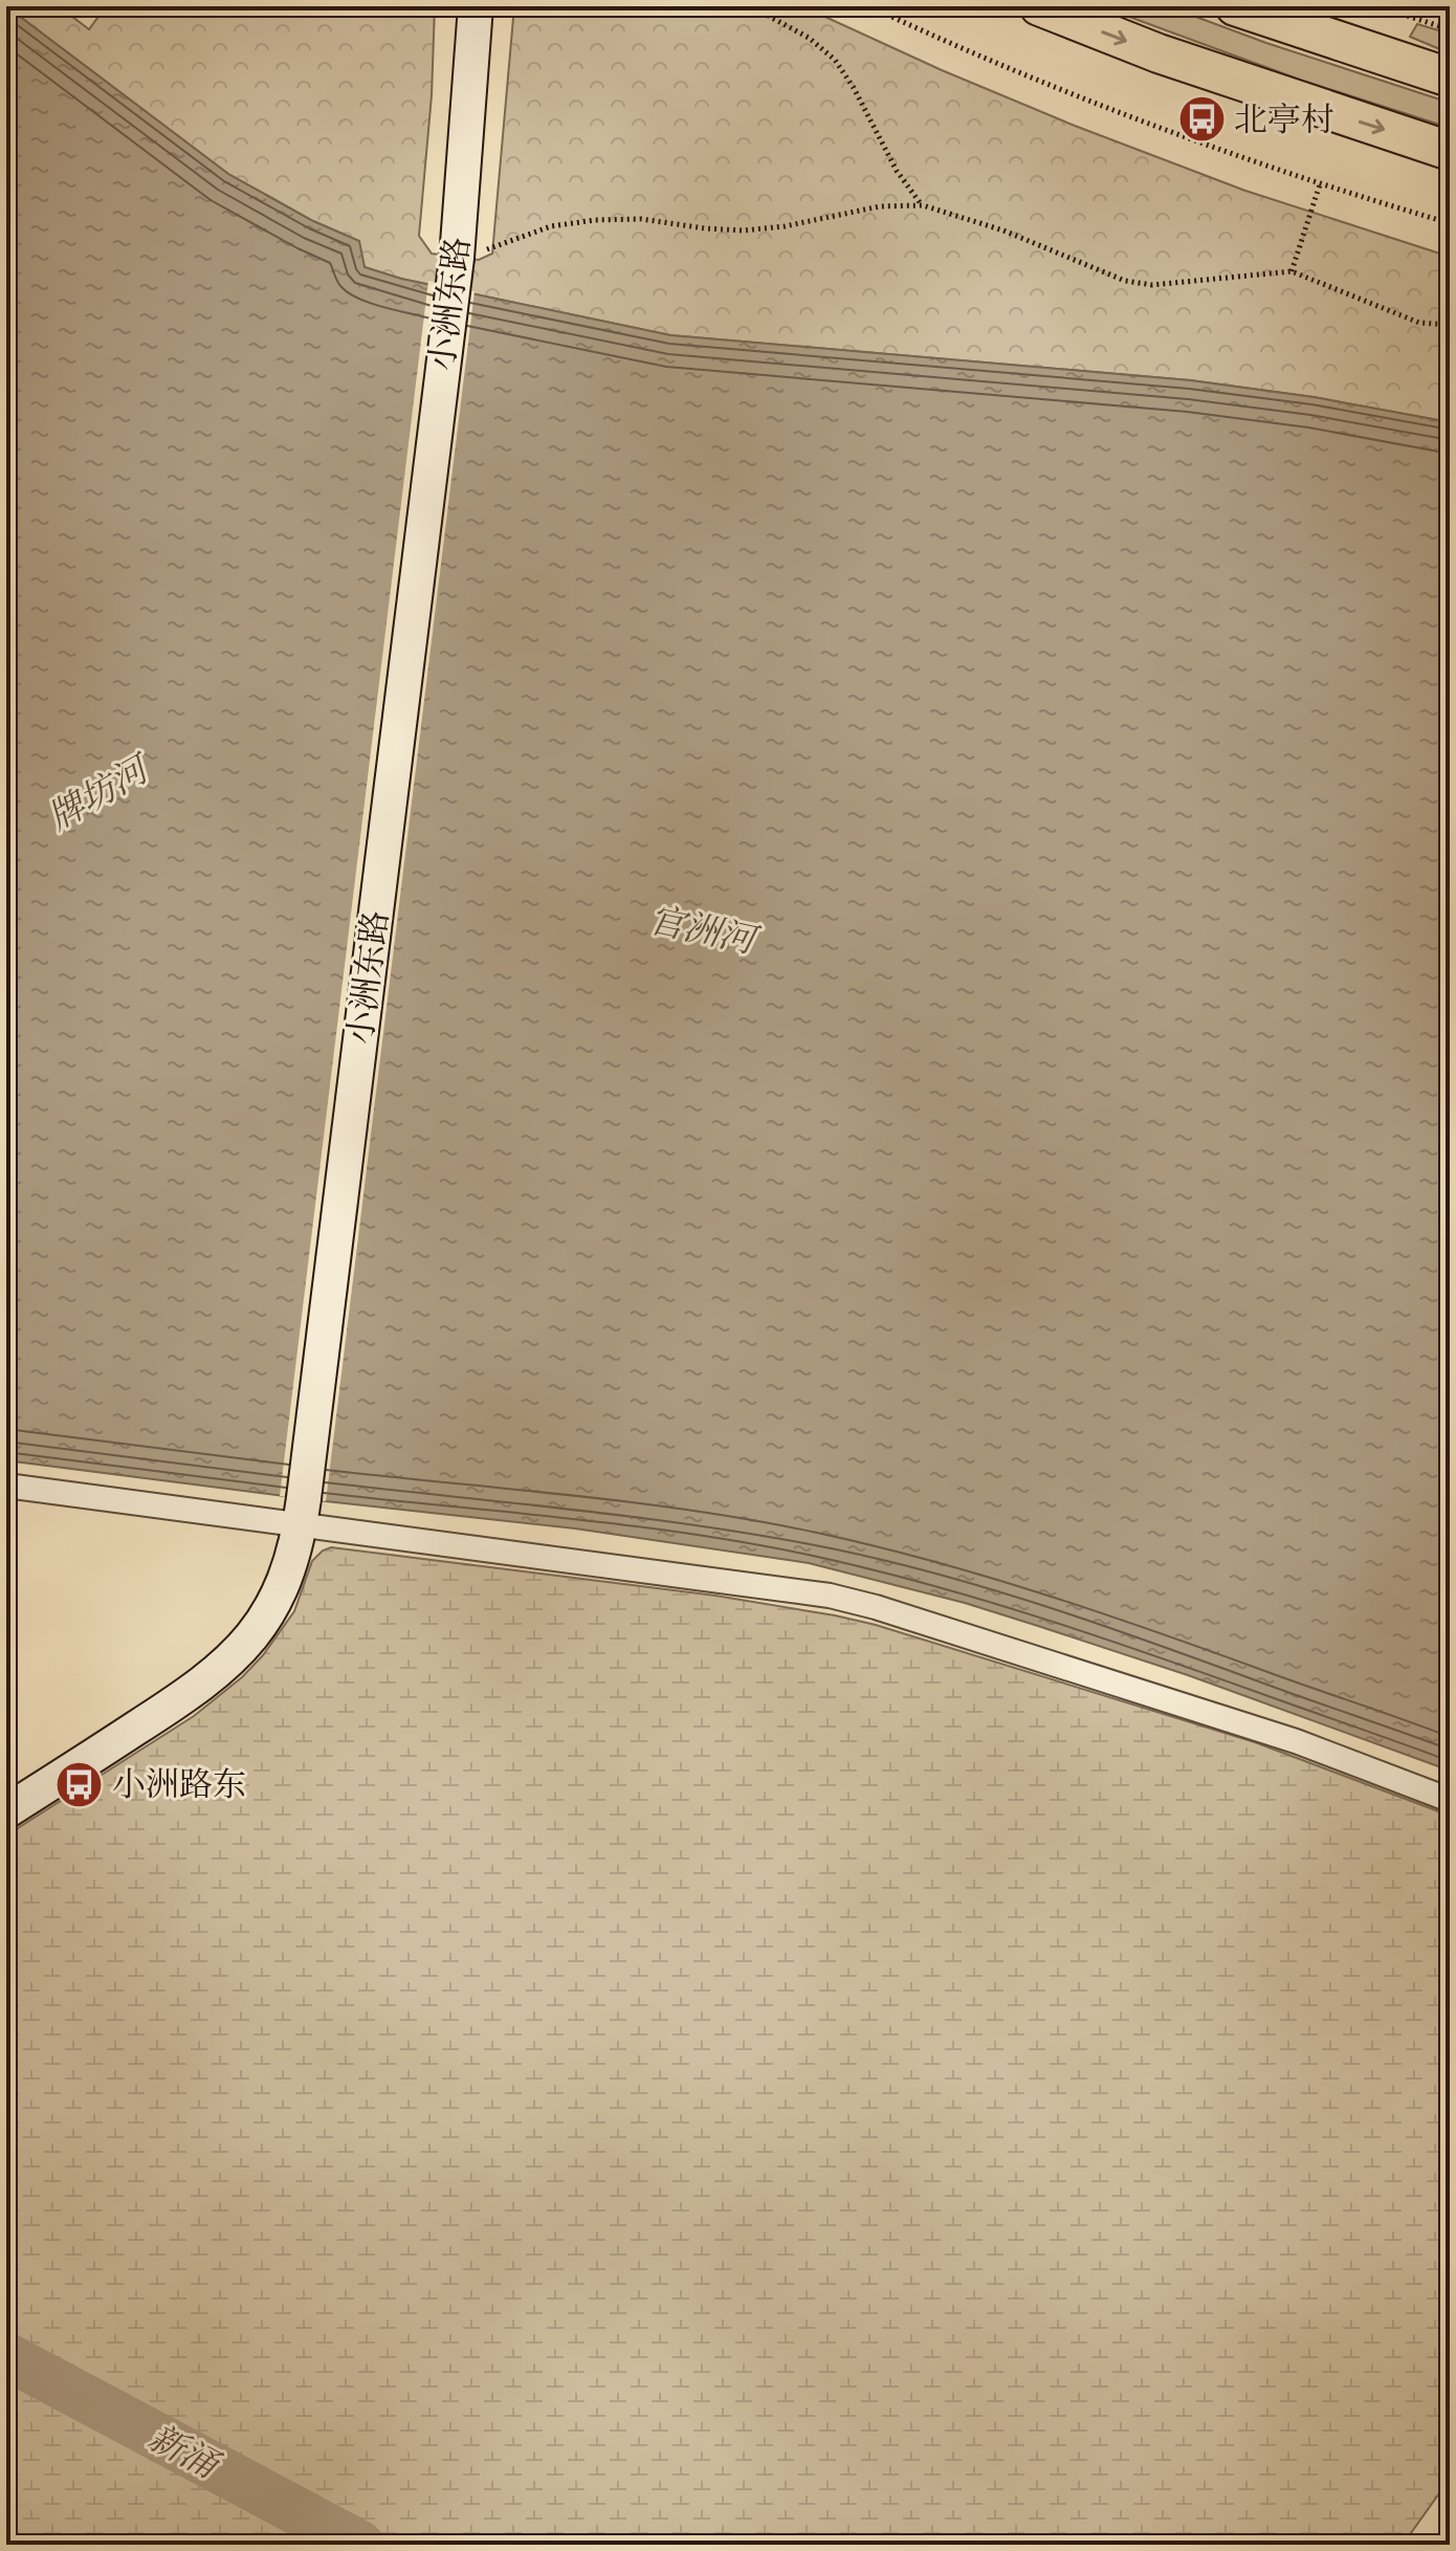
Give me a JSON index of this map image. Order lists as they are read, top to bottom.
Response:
{
  "streets": {
    "main road": ["小洲东路"]
  },
  "water": ["牌坊河", "官洲河", "新涌"],
  "places": {
    "bus stop": ["北亭村", "小洲路东"]
  }
}
